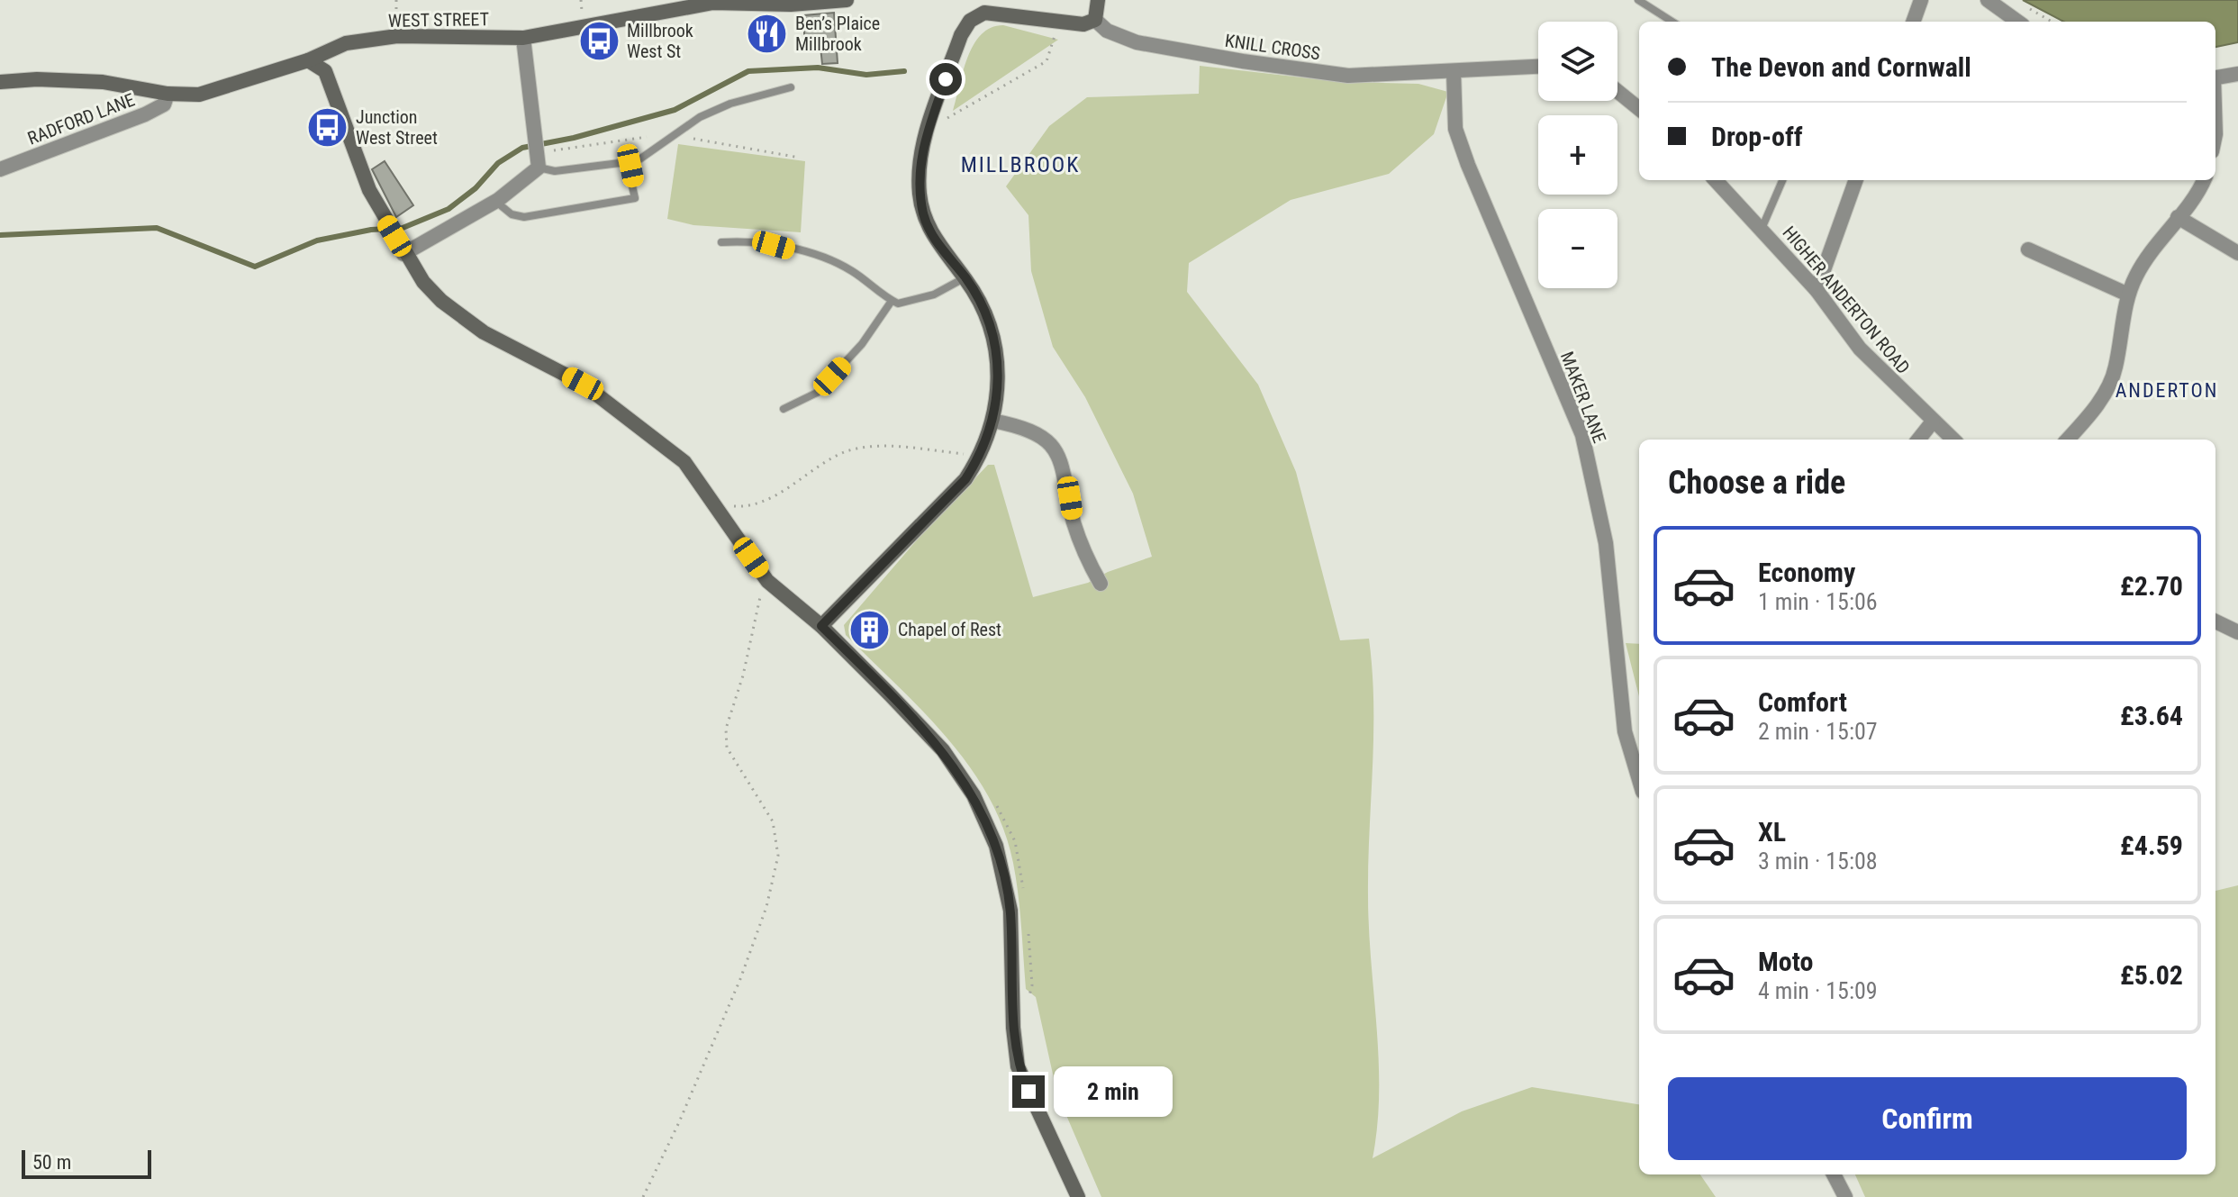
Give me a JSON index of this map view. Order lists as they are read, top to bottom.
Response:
{
  "streets": {
    "main road": ["WEST STREET"],
    "street": [
      "KNILL CROSS",
      "RADFORD LANE",
      "HIGHER ANDERTON ROAD",
      "MAKER LANE"
    ]
  },
  "crossings": [
    ["WEST STREET", "RADFORD LANE"],
    ["KNILL CROSS", "MAKER LANE"]
  ],
  "districts": ["MILLBROOK", "ANDERTON"],
  "places": {
    "restaurant": ["Ben’s Plaice Millbrook"],
    "bus stop": ["Millbrook West St", "Junction West Street"],
    "building": ["Chapel of Rest"]
  },
  "scale_bar": "50 m",
  "page": {
    "map_buttons": ["+", "−"],
    "banner": ["The Devon and Cornwall", "Drop-off"],
    "heading": "Choose a ride",
    "list": [
      {
        "name": "Economy",
        "note": "1 min · 15:06",
        "value": "£2.70"
      },
      {
        "name": "Comfort",
        "note": "2 min · 15:07",
        "value": "£3.64"
      },
      {
        "name": "XL",
        "note": "3 min · 15:08",
        "value": "£4.59"
      },
      {
        "name": "Moto",
        "note": "4 min · 15:09",
        "value": "£5.02"
      }
    ],
    "buttons": "Confirm",
    "bubble": "2 min",
    "scale": "50 m"
  }
}
